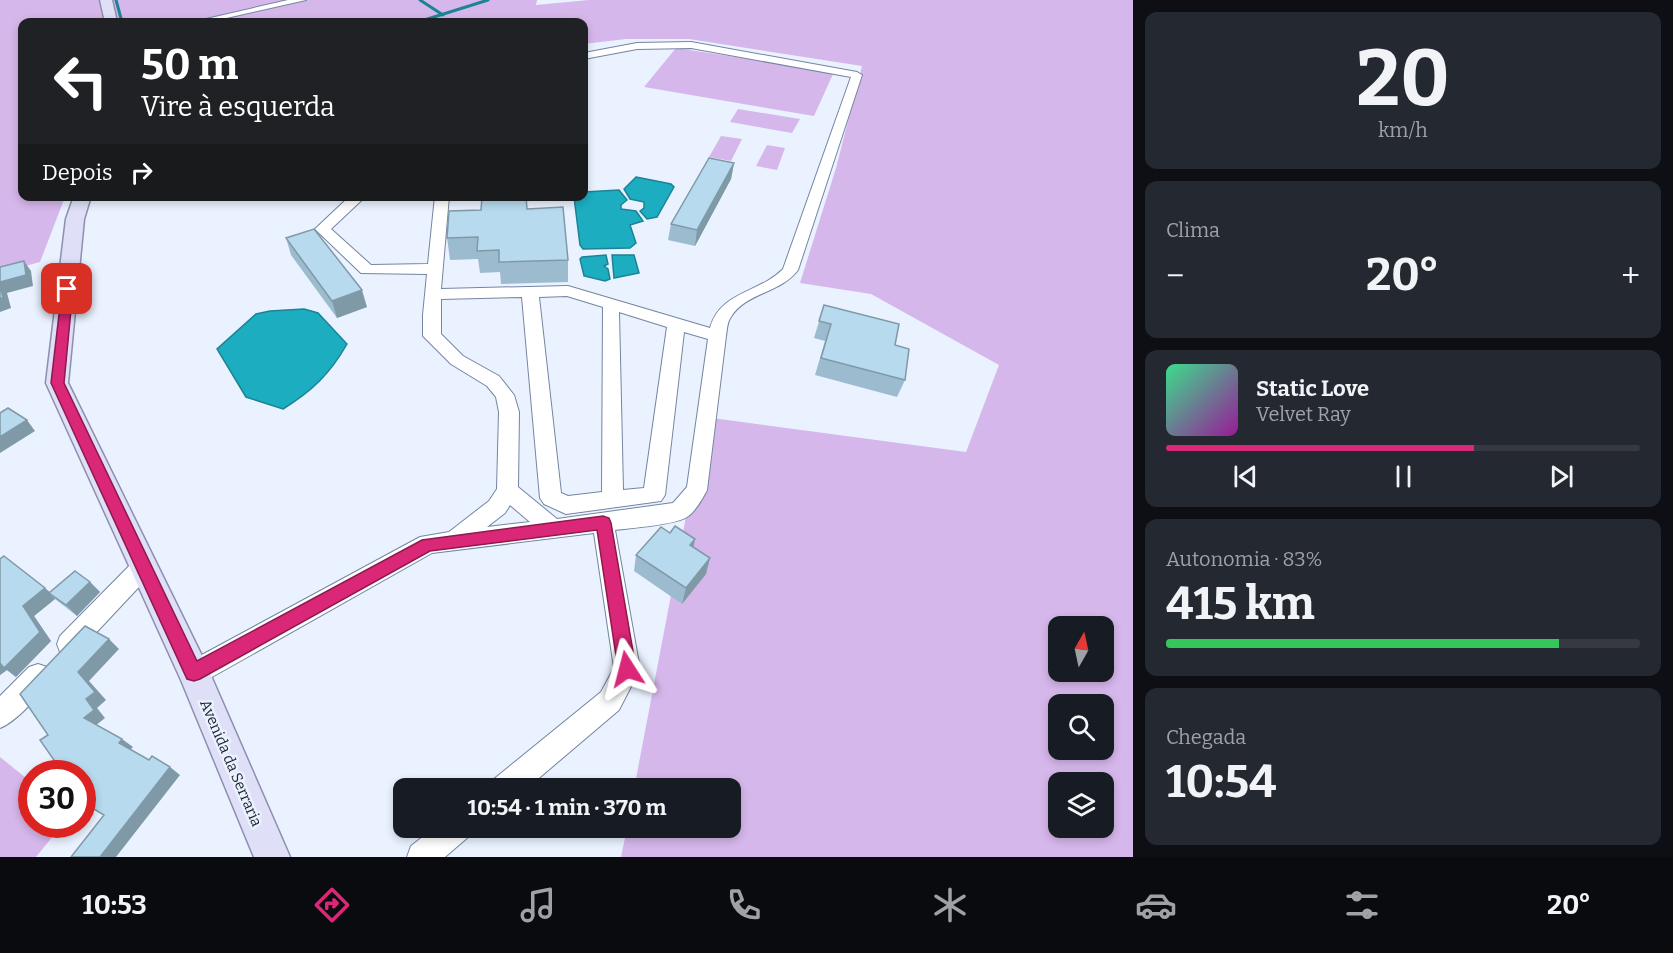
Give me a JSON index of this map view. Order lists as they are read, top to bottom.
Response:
{
  "streets": {
    "main road": ["Avenida da Serraria"]
  },
  "north": "top",
  "page": {
    "tile": [
      ["20", "km/h"],
      "Clima",
      ["Autonomia · 83%", "415 km"],
      ["Chegada", "10:54"]
    ],
    "turn": ["50 m", "Vire à esquerda"],
    "then": "Depois",
    "heat": ["−", "20°", "+"],
    "song": ["Static Love", "Velvet Ray"],
    "limit": "30",
    "trip": "10:54 · 1 min · 370 m",
    "tabs": ["10:53", "20°"]
  }
}
